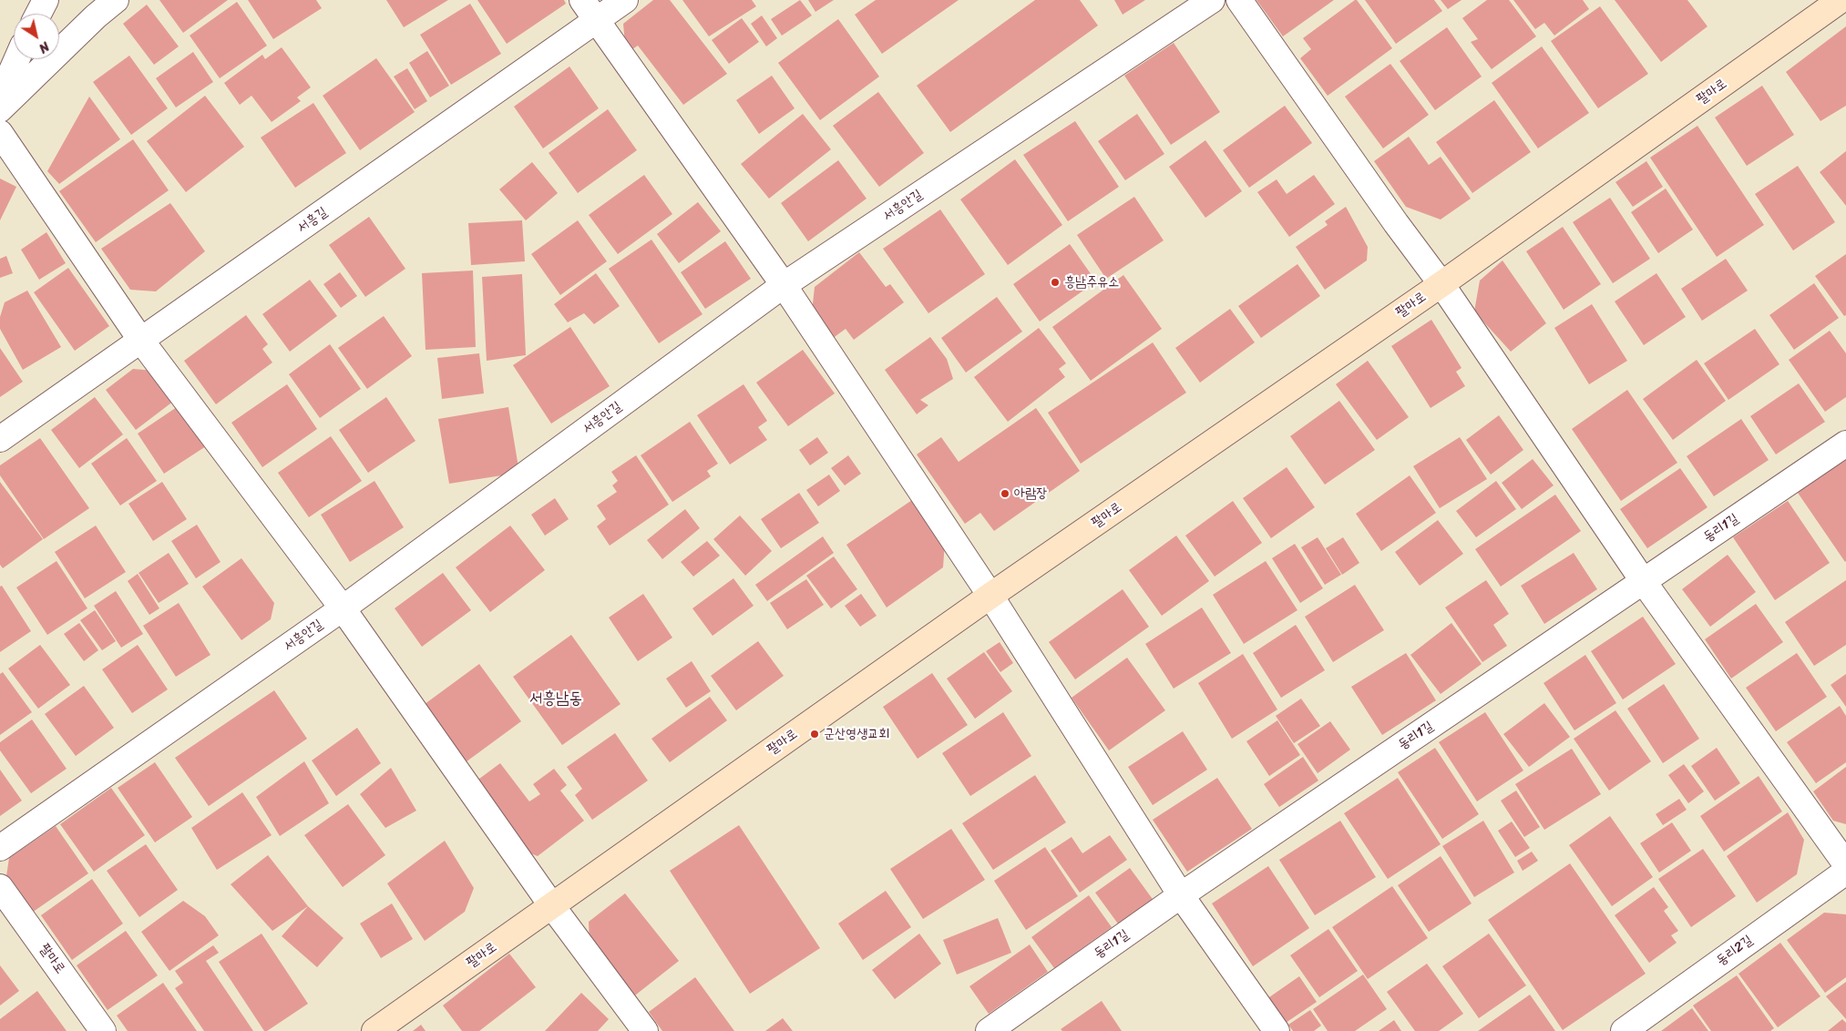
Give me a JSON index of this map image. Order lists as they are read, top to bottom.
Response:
{
  "streets": {
    "street": [
      "팔마로",
      "서흥안길",
      "서흥길",
      "동리1길",
      "동리2길"
    ]
  },
  "districts": ["서흥남동"],
  "places": ["흥남주유소", "아람장", "군산영생교회"],
  "north": "bottom right"
}
